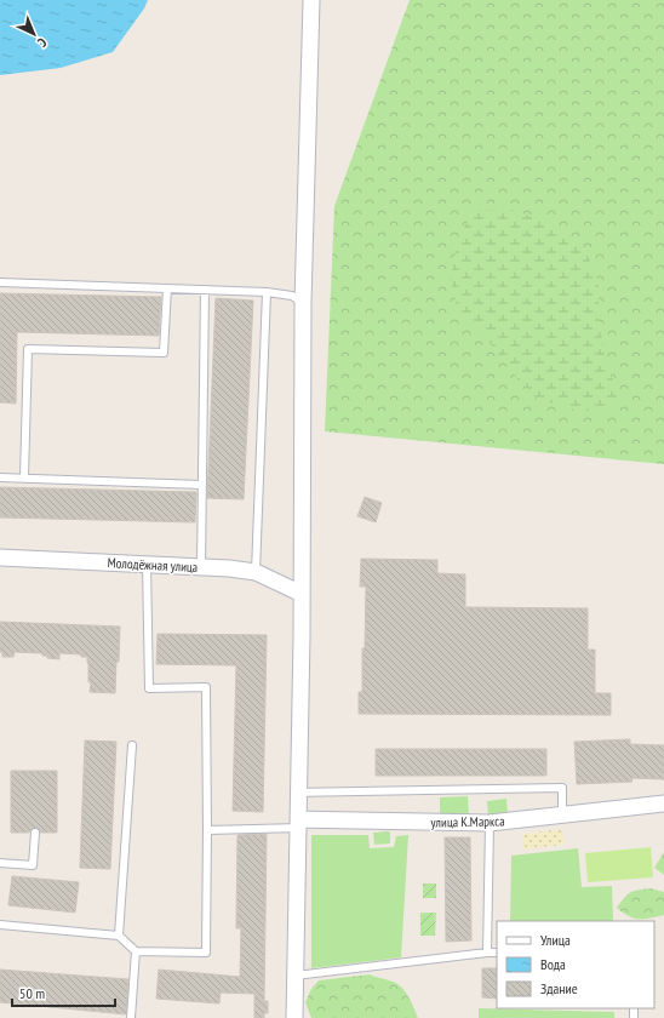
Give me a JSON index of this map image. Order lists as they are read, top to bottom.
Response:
{
  "streets": {
    "street": ["Молодёжная улица", "улица К.Маркса"]
  },
  "legend": ["Улица", "Вода", "Здание"],
  "scale_bar": "50 m",
  "north": "bottom right"
}
